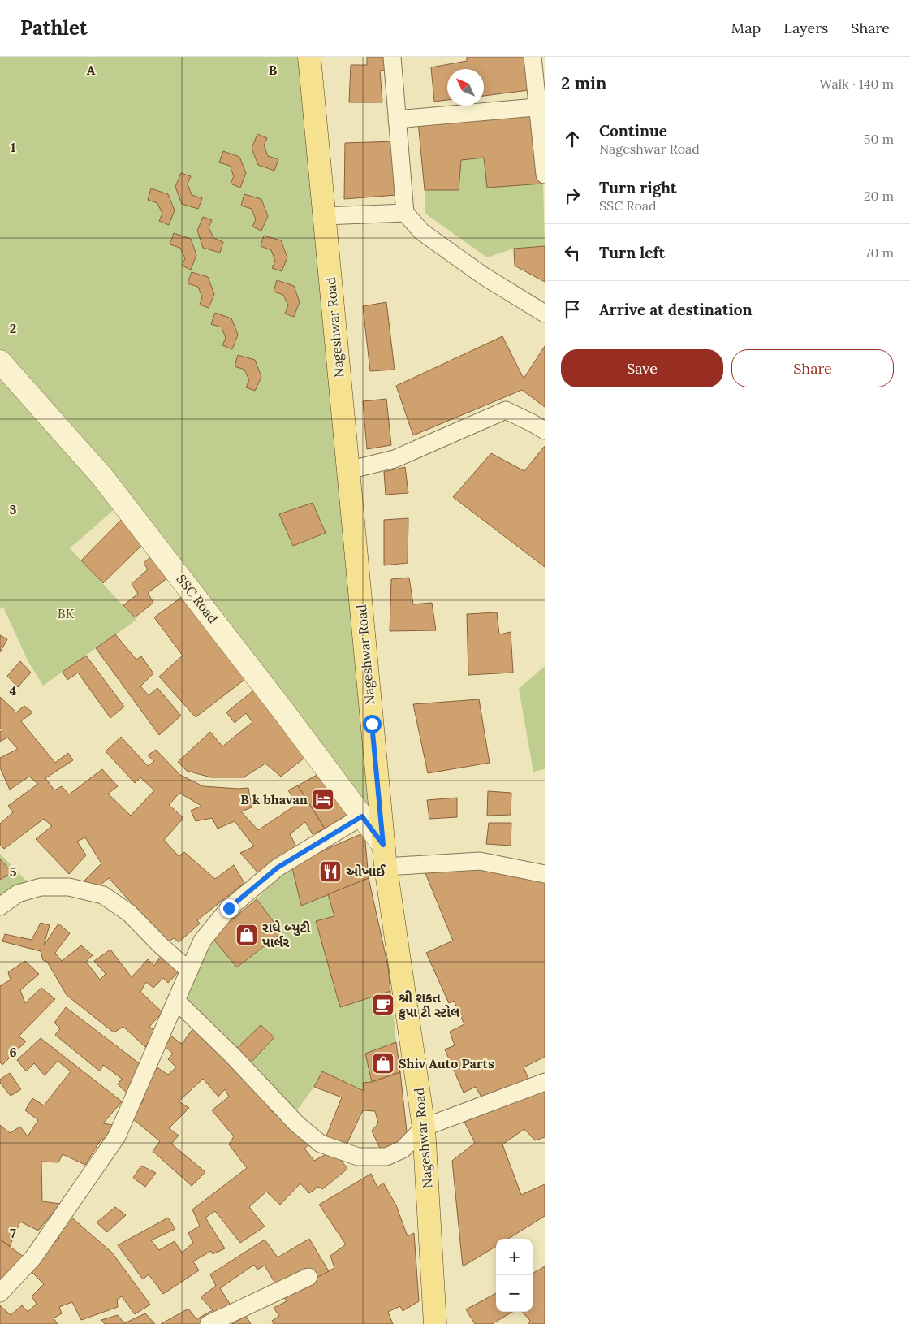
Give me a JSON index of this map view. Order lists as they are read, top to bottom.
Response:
{
  "streets": {
    "main road": ["Nageshwar Road"],
    "street": ["SSC Road"]
  },
  "crossings": [
    ["Nageshwar Road", "SSC Road"]
  ],
  "parks": ["BK"],
  "places": {
    "hotel": ["B k bhavan"],
    "restaurant": ["ઓખાઈ"],
    "shop": ["રાધે બ્યુટી પાર્લર", "Shiv Auto Parts"],
    "cafe": ["શ્રી શકત કુપા ટી સ્ટોલ"]
  },
  "north": "top left",
  "page": {
    "header": "Pathlet",
    "nav": ["Map", "Layers", "Share"],
    "heading": ["2 min", "Walk · 140 m"],
    "list": [
      ["Continue", "Nageshwar Road", "50 m"],
      ["Turn right", "SSC Road", "20 m"],
      ["Turn left", "70 m"],
      "Arrive at destination"
    ],
    "buttons": ["Save", "Share"],
    "map_buttons": ["+", "−"]
  },
  "grid": {
    "columns": ["A", "B"],
    "rows": [
      "1",
      "2",
      "3",
      "4",
      "5",
      "6",
      "7"
    ]
  }
}
